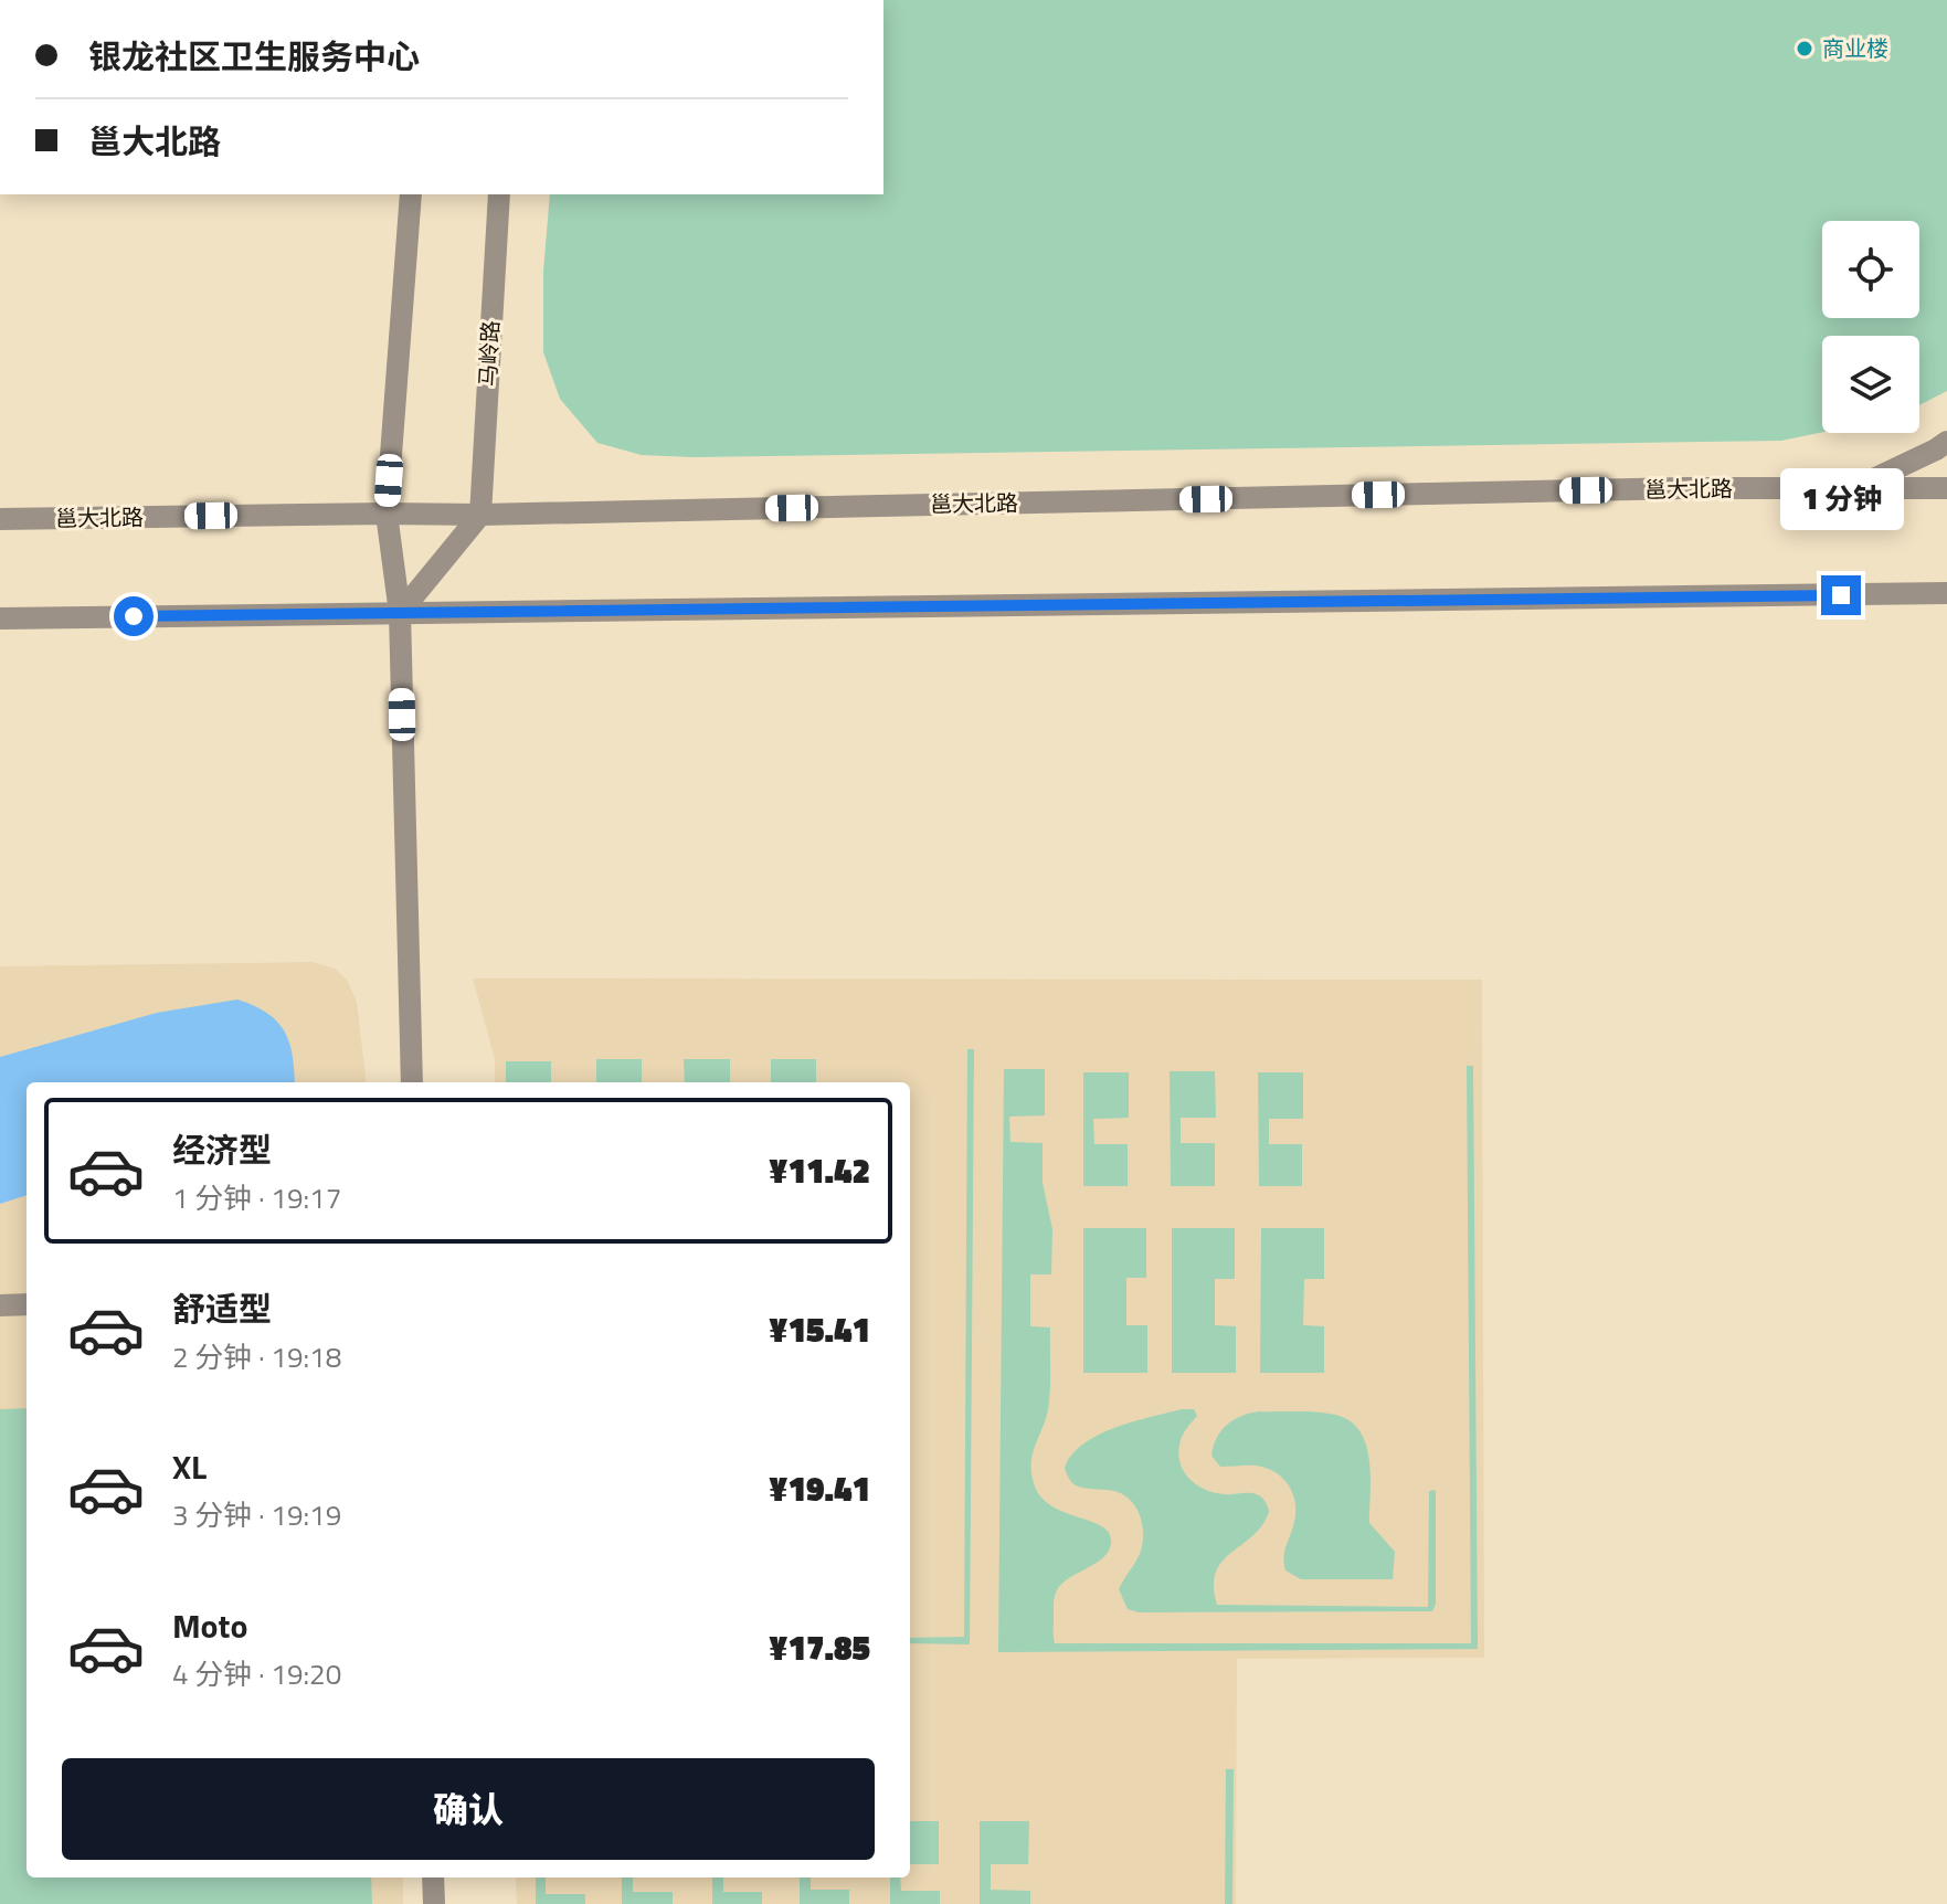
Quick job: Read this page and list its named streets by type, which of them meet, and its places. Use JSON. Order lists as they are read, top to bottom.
{
  "streets": {
    "street": ["马岭路", "邕大北路"]
  },
  "crossings": [
    ["马岭路", "邕大北路"]
  ],
  "places": ["商业楼"],
  "page": {
    "banner": ["银龙社区卫生服务中心", "邕大北路"],
    "bubble": "1 分钟",
    "list": [
      {
        "name": "经济型",
        "note": "1 分钟 · 19:17",
        "value": "¥11.42"
      },
      {
        "name": "舒适型",
        "note": "2 分钟 · 19:18",
        "value": "¥15.41"
      },
      {
        "name": "XL",
        "note": "3 分钟 · 19:19",
        "value": "¥19.41"
      },
      {
        "name": "Moto",
        "note": "4 分钟 · 19:20",
        "value": "¥17.85"
      }
    ],
    "buttons": "确认"
  }
}
